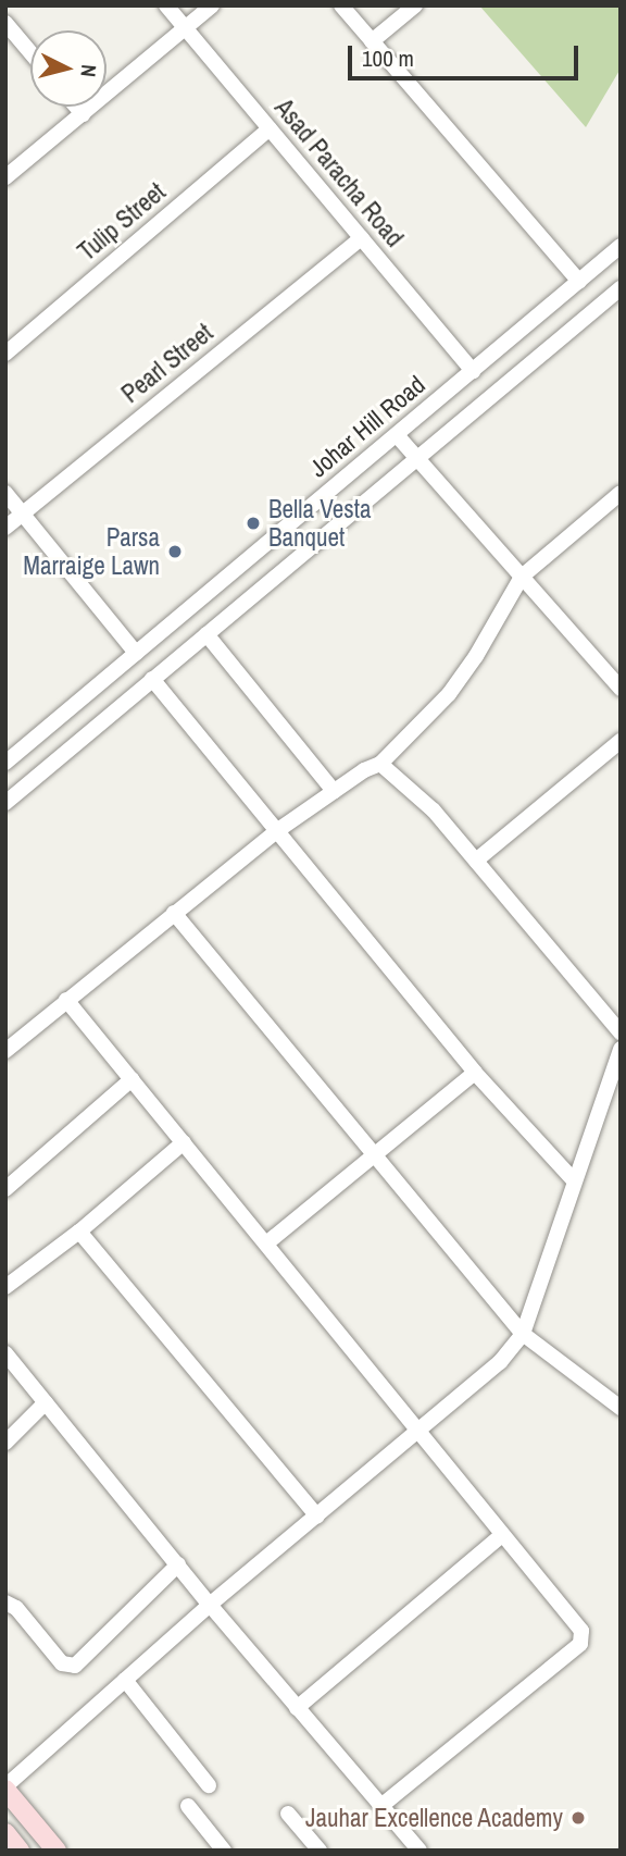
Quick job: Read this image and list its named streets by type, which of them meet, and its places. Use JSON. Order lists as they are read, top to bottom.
{
  "streets": {
    "street": [
      "Asad Paracha Road",
      "Tulip Street",
      "Pearl Street",
      "Johar Hill Road"
    ]
  },
  "crossings": [
    ["Asad Paracha Road", "Tulip Street"],
    ["Asad Paracha Road", "Pearl Street"],
    ["Asad Paracha Road", "Johar Hill Road"]
  ],
  "places": ["Bella Vesta Banquet", "Parsa Marraige Lawn", "Jauhar Excellence Academy"],
  "scale_bar": "100 m",
  "north": "right"
}
